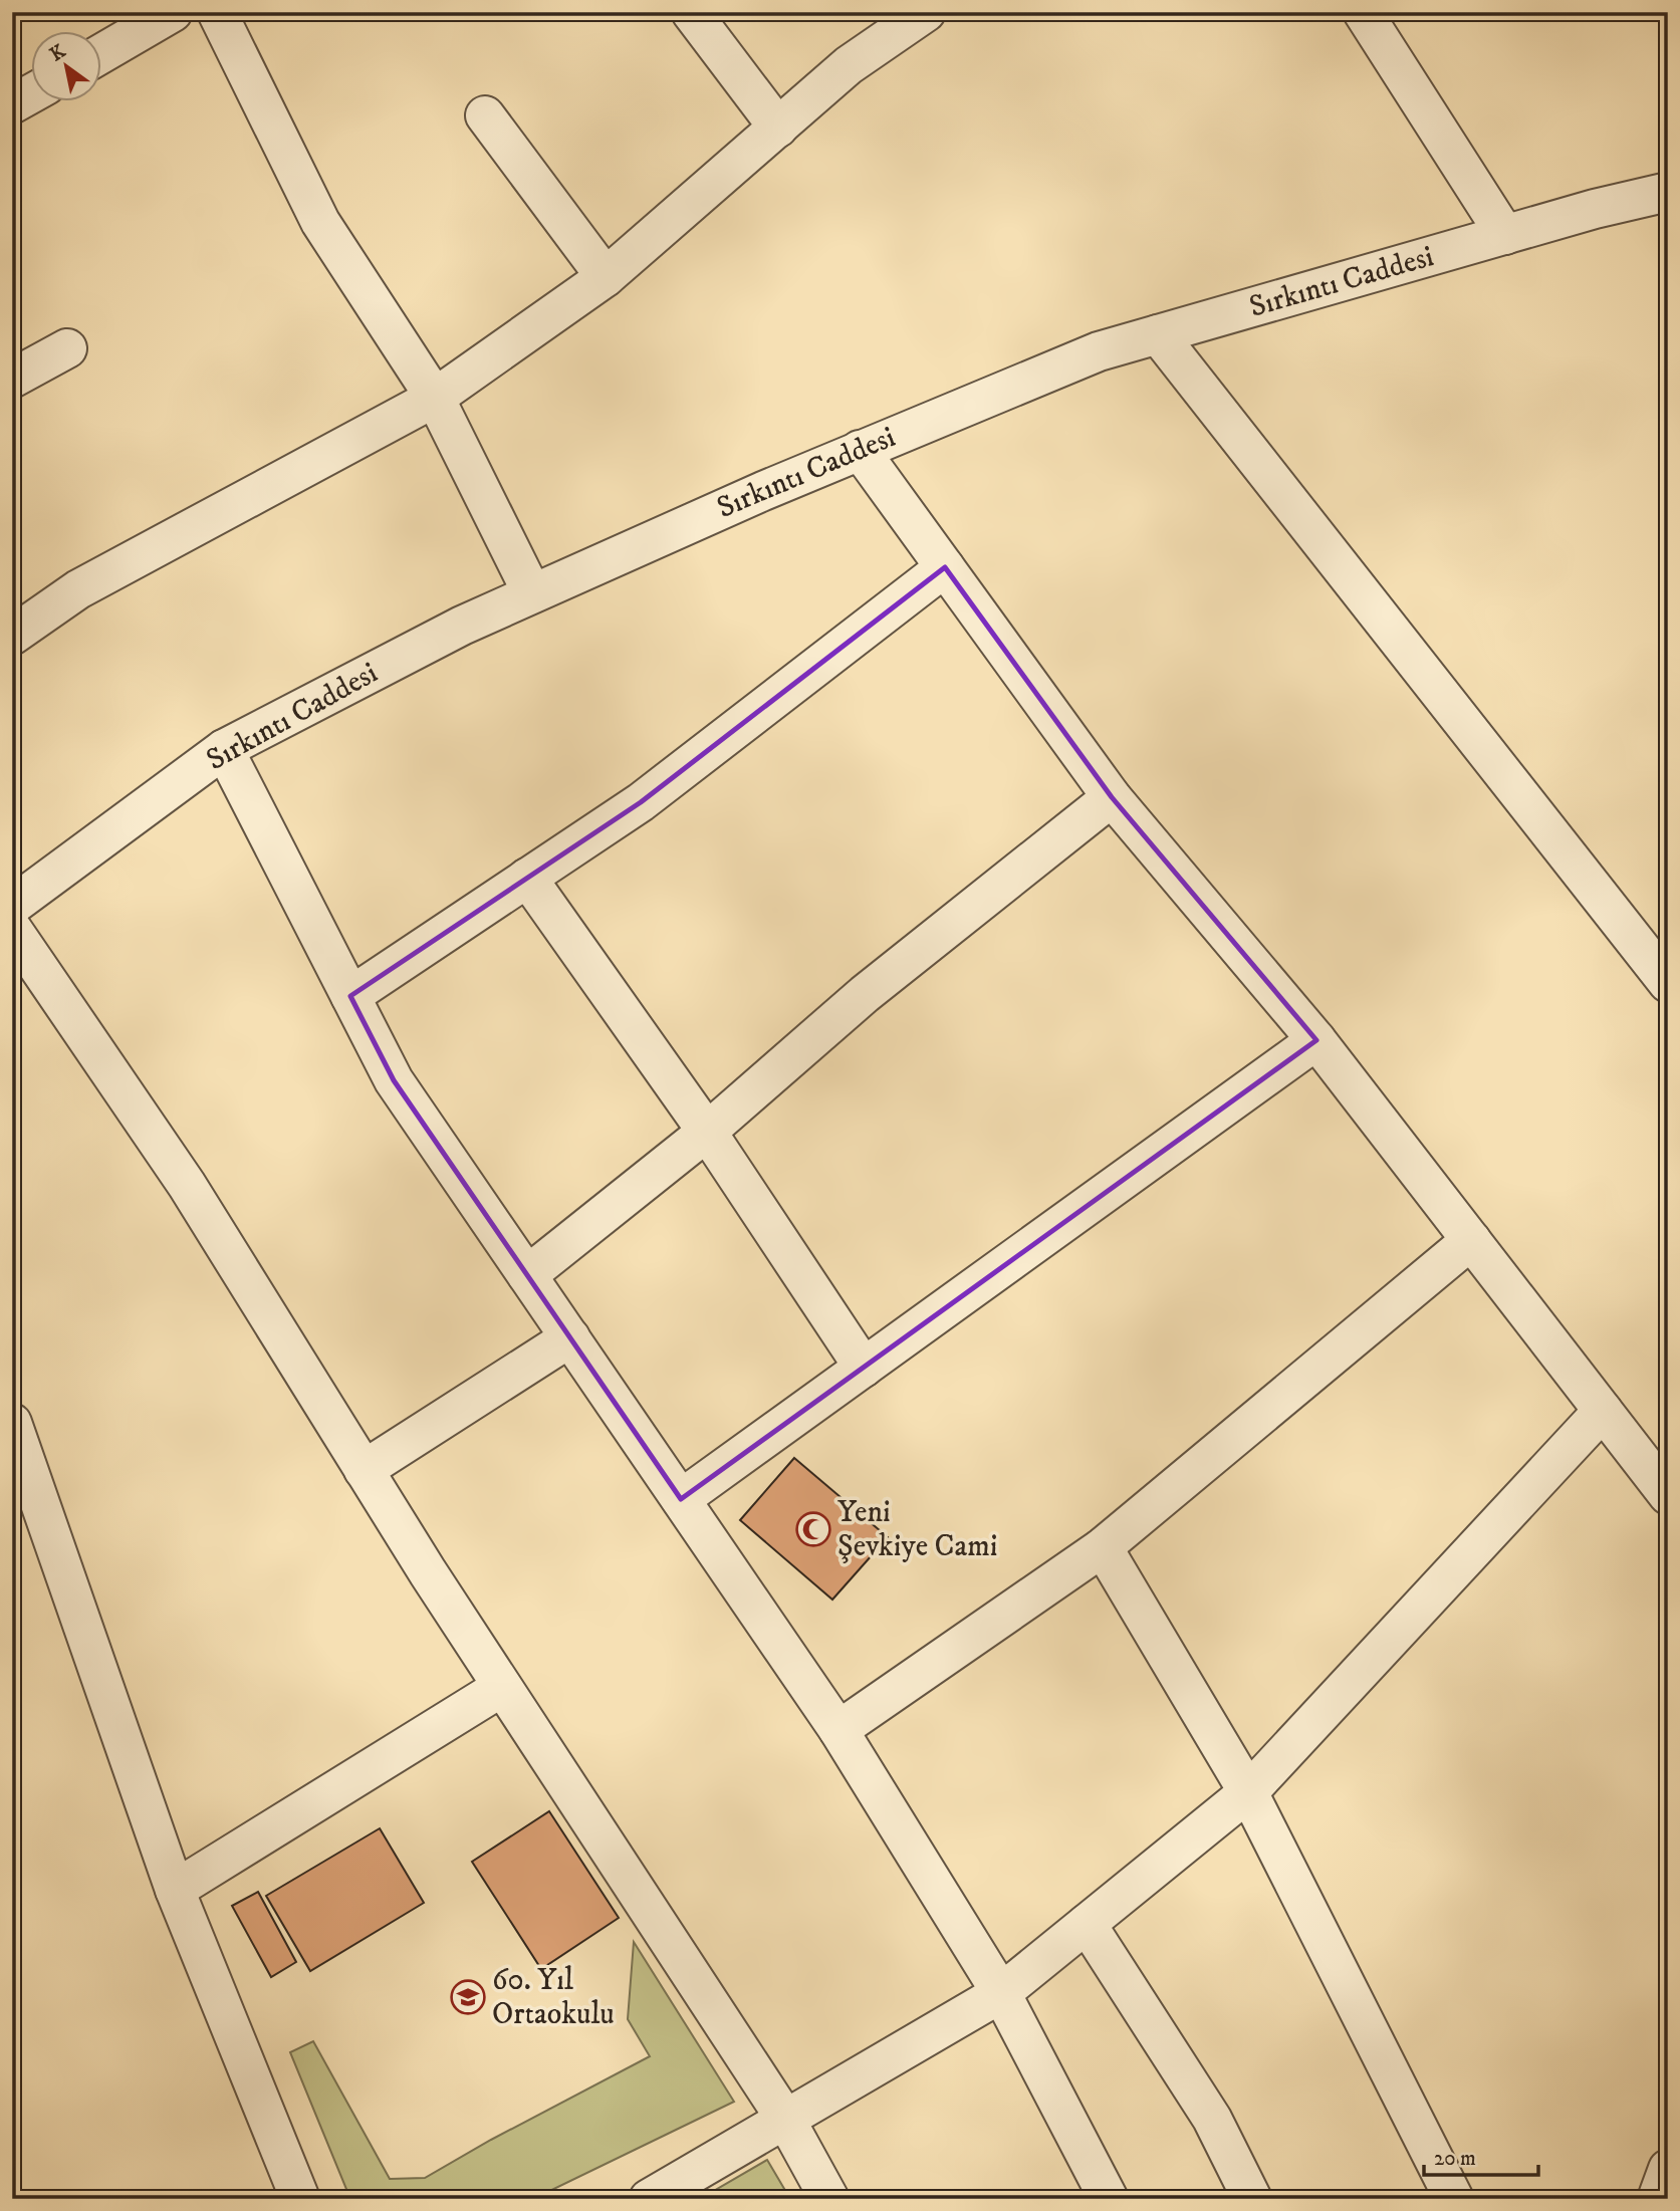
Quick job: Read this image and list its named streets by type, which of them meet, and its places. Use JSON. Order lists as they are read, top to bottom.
{
  "streets": {
    "street": ["Sırkıntı Caddesi"]
  },
  "places": {
    "mosque": ["Yeni Şevkiye Cami"],
    "school or university": ["60. Yıl Ortaokulu"]
  },
  "scale_bar": "20 m",
  "north": "top left"
}
